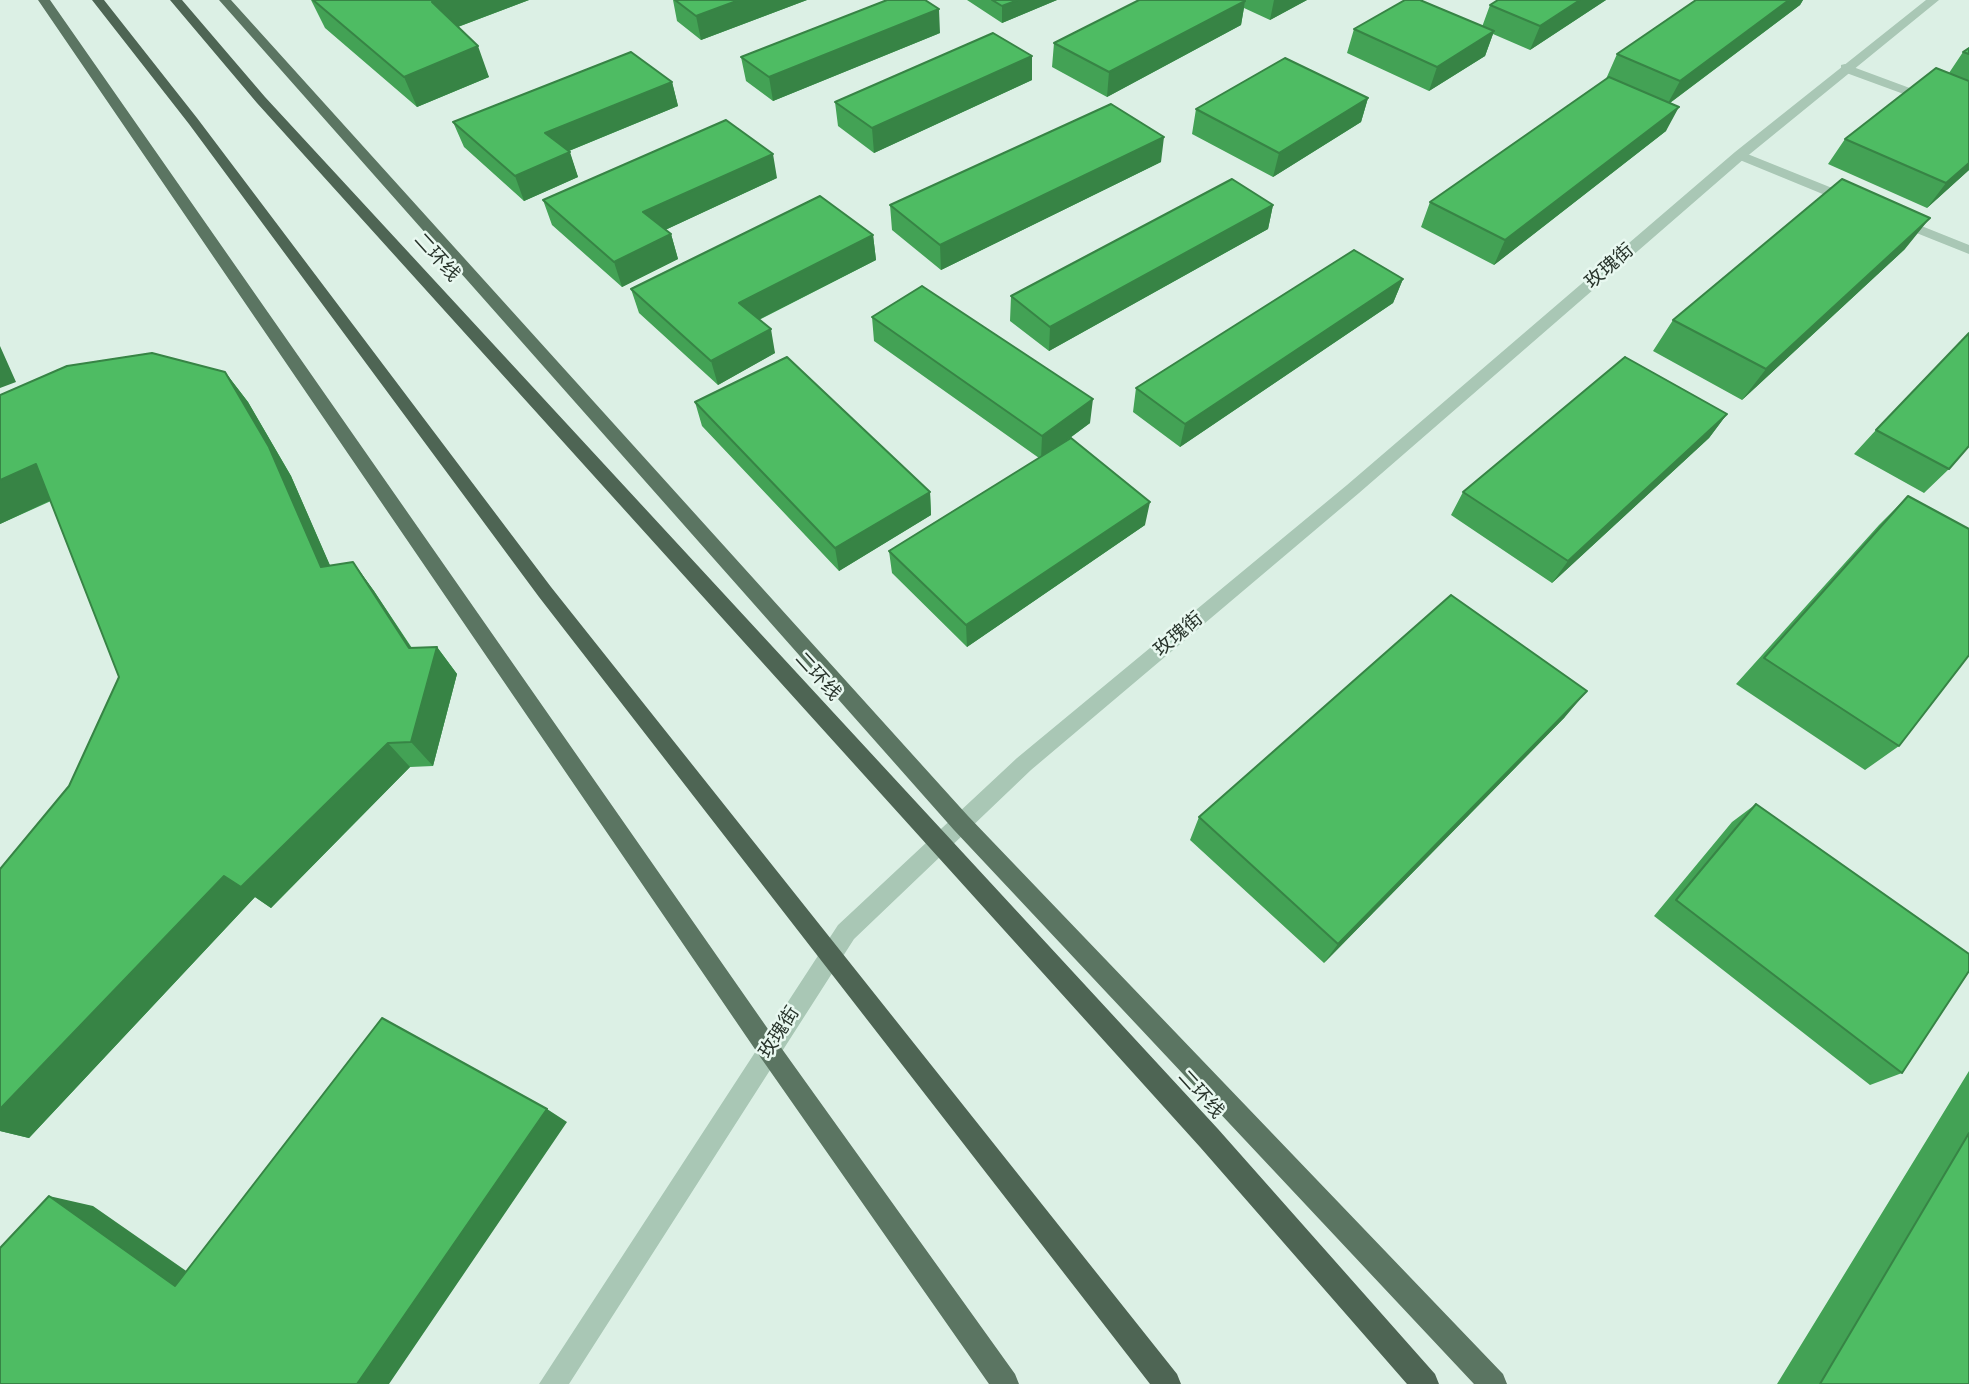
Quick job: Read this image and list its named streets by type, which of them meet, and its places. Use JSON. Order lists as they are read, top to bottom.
{
  "streets": {
    "highway": ["二环线"],
    "street": ["玫瑰街"]
  }
}
